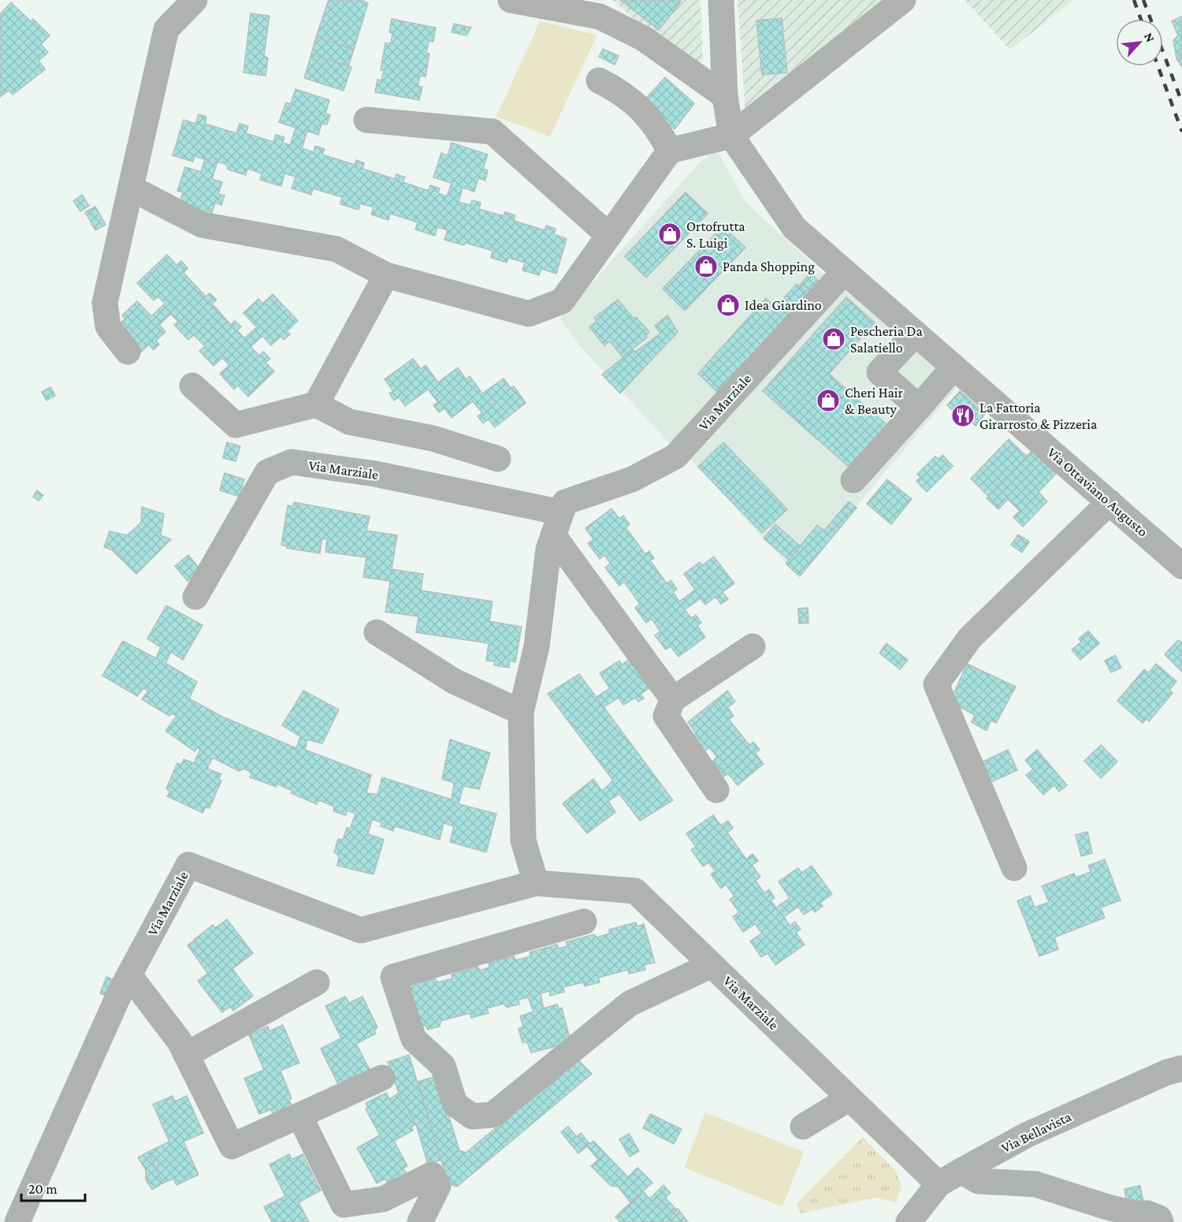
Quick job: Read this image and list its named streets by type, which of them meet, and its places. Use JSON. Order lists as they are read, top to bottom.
{
  "streets": {
    "street": ["Via Marziale", "Via Ottaviano Augusto", "Via Bellavista"]
  },
  "crossings": [
    ["Via Marziale", "Via Ottaviano Augusto"],
    ["Via Marziale", "Via Bellavista"]
  ],
  "places": {
    "shop": [
      "Ortofrutta S. Luigi",
      "Panda Shopping",
      "Idea Giardino",
      "Pescheria Da Salatiello",
      "Cheri Hair & Beauty"
    ],
    "restaurant": ["La Fattoria Girarrosto & Pizzeria"]
  },
  "scale_bar": "20 m",
  "north": "top right"
}
